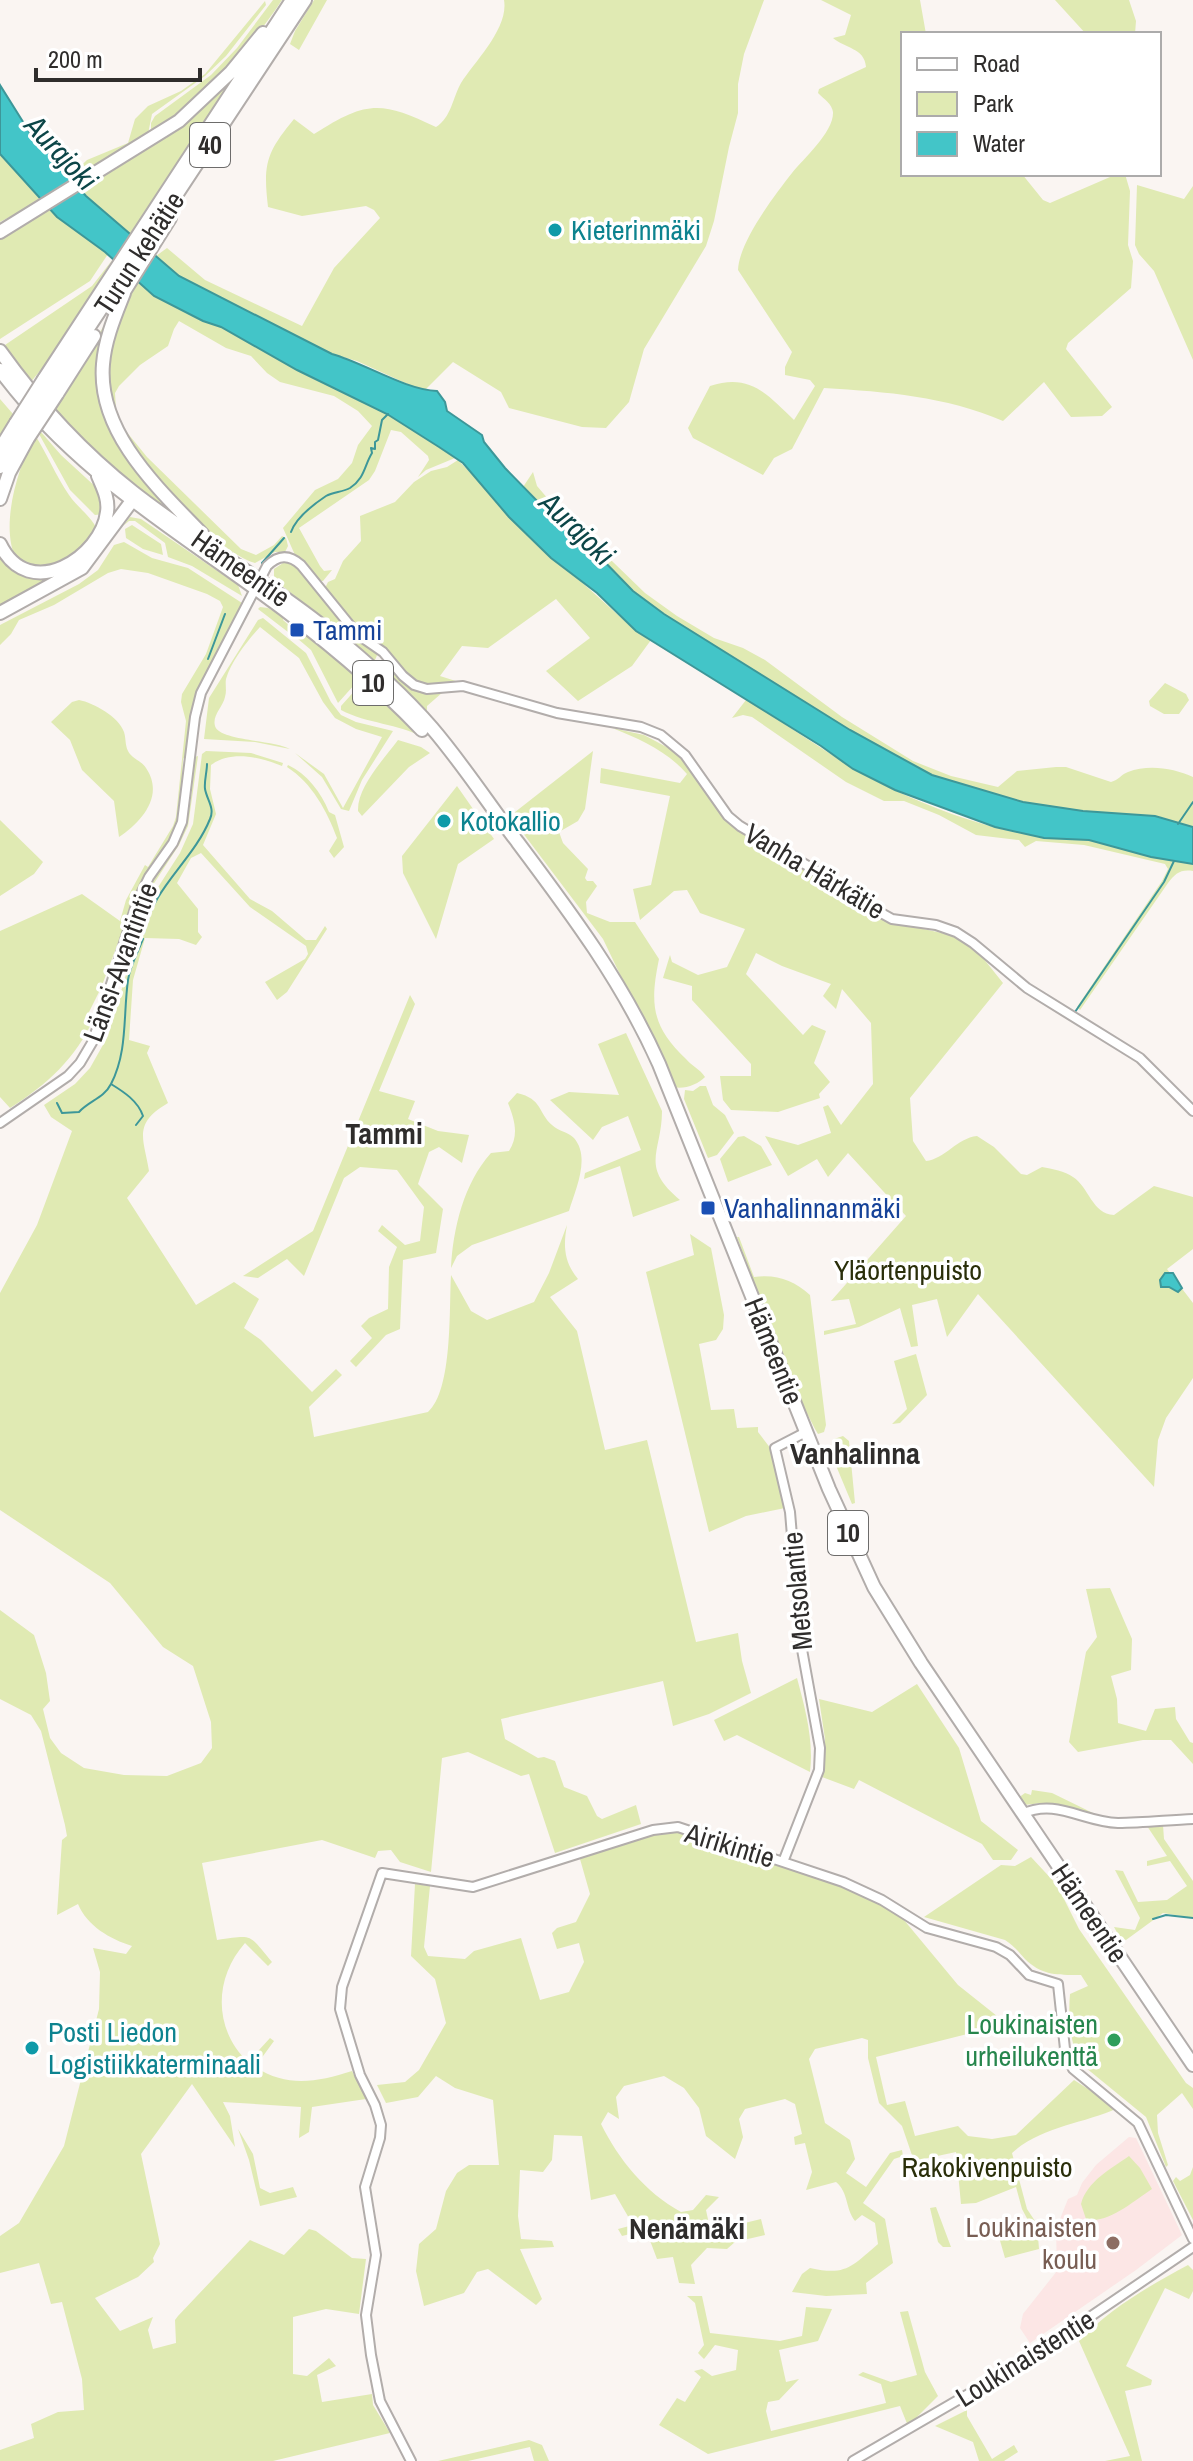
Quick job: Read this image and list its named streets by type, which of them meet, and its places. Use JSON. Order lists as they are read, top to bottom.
{
  "streets": {
    "highway": [
      "40",
      "Turun kehätie",
      "Hämeentie",
      "10"
    ],
    "street": [
      "Vanha Härkätie",
      "Länsi-Avantintie",
      "Metsolantie",
      "Airikintie",
      "Loukinaistentie"
    ]
  },
  "crossings": [
    ["Hämeentie", "Vanha Härkätie"],
    ["Hämeentie", "Länsi-Avantintie"],
    ["Hämeentie", "Metsolantie"],
    ["Vanha Härkätie", "Länsi-Avantintie"],
    ["Metsolantie", "Airikintie"]
  ],
  "districts": ["Tammi", "Vanhalinna", "Nenämäki"],
  "water": ["Aurajoki"],
  "parks": ["Yläortenpuisto", "Rakokivenpuisto"],
  "places": {
    "other": [
      "Kieterinmäki",
      "Kotokallio",
      "Loukinaisten urheilukenttä",
      "Posti Liedon Logistiikkaterminaali",
      "Loukinaisten koulu"
    ],
    "transit": ["Tammi", "Vanhalinnanmäki"]
  },
  "legend": ["Road", "Park", "Water"],
  "scale_bar": "200 m"
}
